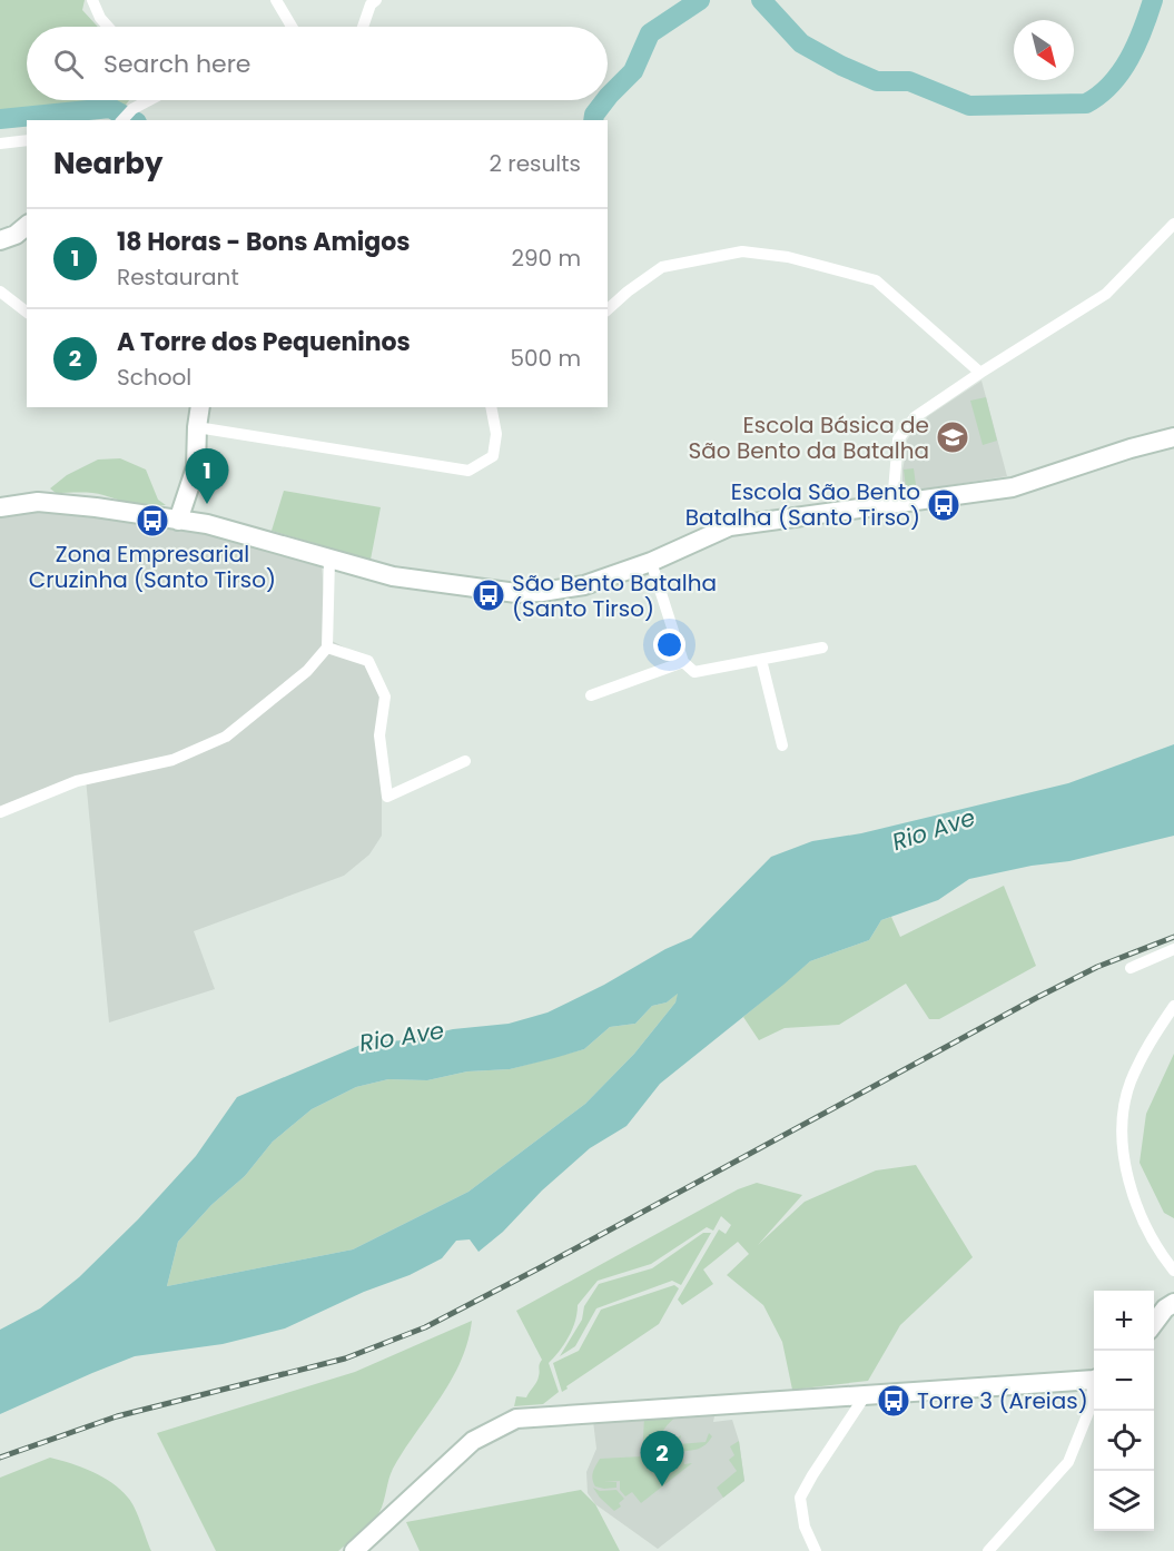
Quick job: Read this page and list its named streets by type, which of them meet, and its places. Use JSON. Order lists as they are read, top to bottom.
{
  "water": ["Rio Ave"],
  "places": {
    "school or university": ["Escola Básica de São Bento da Batalha"],
    "bus stop": [
      "Escola São Bento Batalha (Santo Tirso)",
      "Zona Empresarial Cruzinha (Santo Tirso)",
      "São Bento Batalha (Santo Tirso)",
      "Torre 3 (Areias)"
    ]
  },
  "north": "bottom right",
  "page": {
    "search": "Search here",
    "heading": ["Nearby", "2 results"],
    "list": [
      {
        "mark": "1",
        "name": "18 Horas - Bons Amigos",
        "note": "Restaurant",
        "value": "290 m"
      },
      {
        "mark": "2",
        "name": "A Torre dos Pequeninos",
        "note": "School",
        "value": "500 m"
      }
    ],
    "pins": ["1", "2"],
    "map_buttons": ["+", "−"]
  }
}
